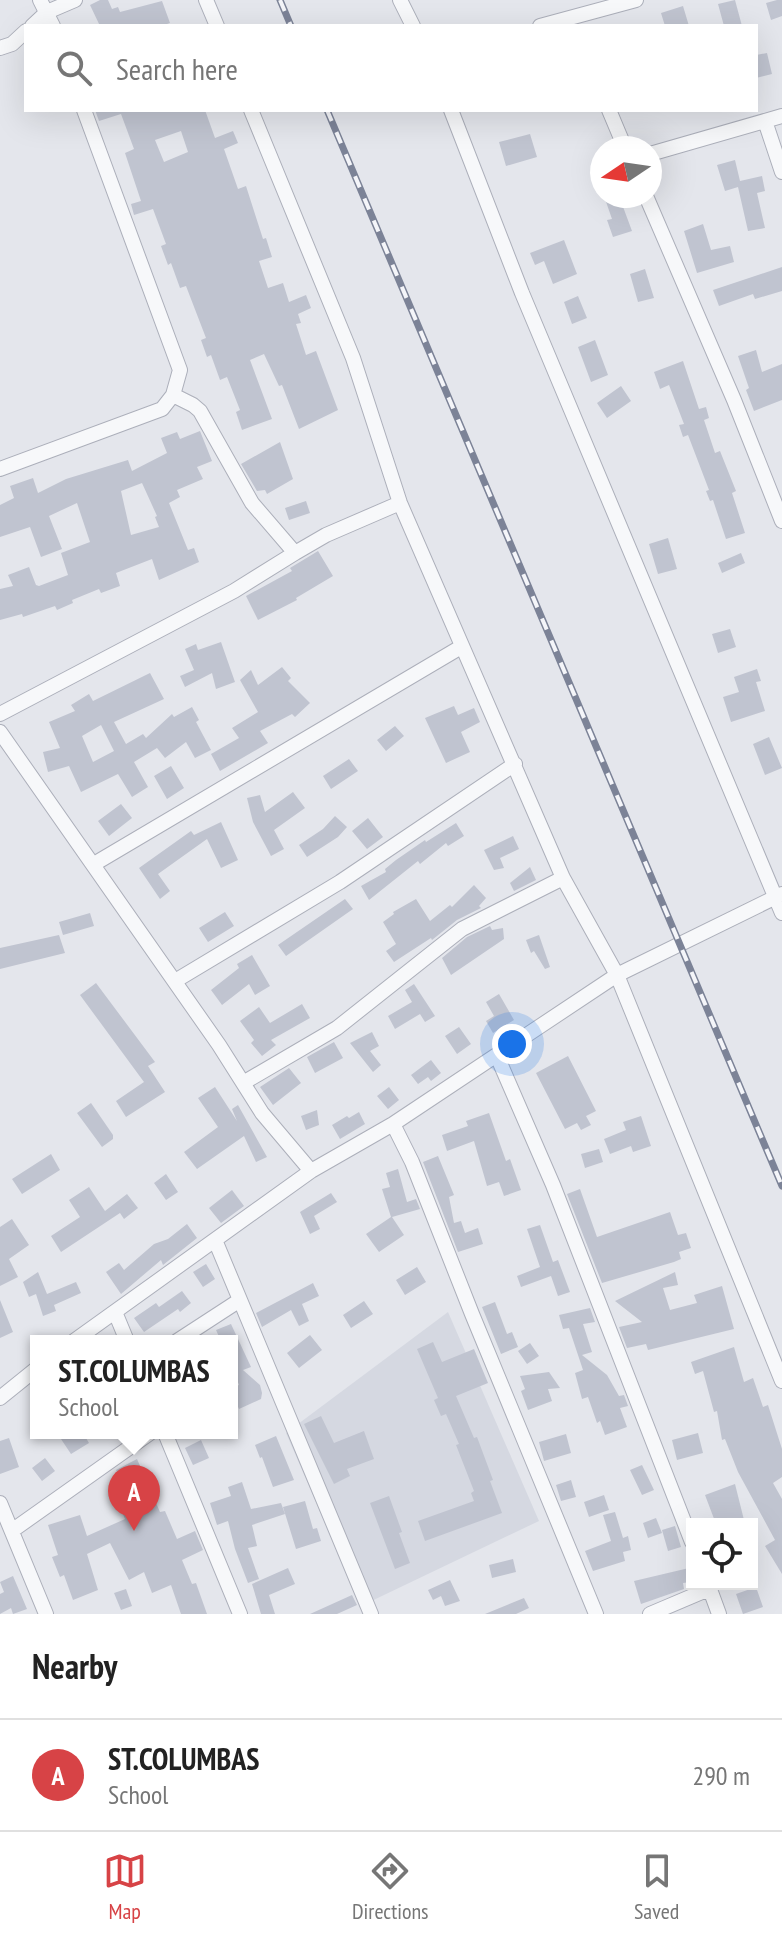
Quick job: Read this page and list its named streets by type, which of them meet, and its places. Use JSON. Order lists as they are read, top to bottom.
{
  "north": "left",
  "page": {
    "search": "Search here",
    "popup": ["ST.COLUMBAS", "School"],
    "pins": "A",
    "heading": "Nearby",
    "list": [
      {
        "mark": "A",
        "name": "ST.COLUMBAS",
        "note": "School",
        "value": "290 m"
      }
    ],
    "nav": ["Map", "Directions", "Saved"]
  }
}
